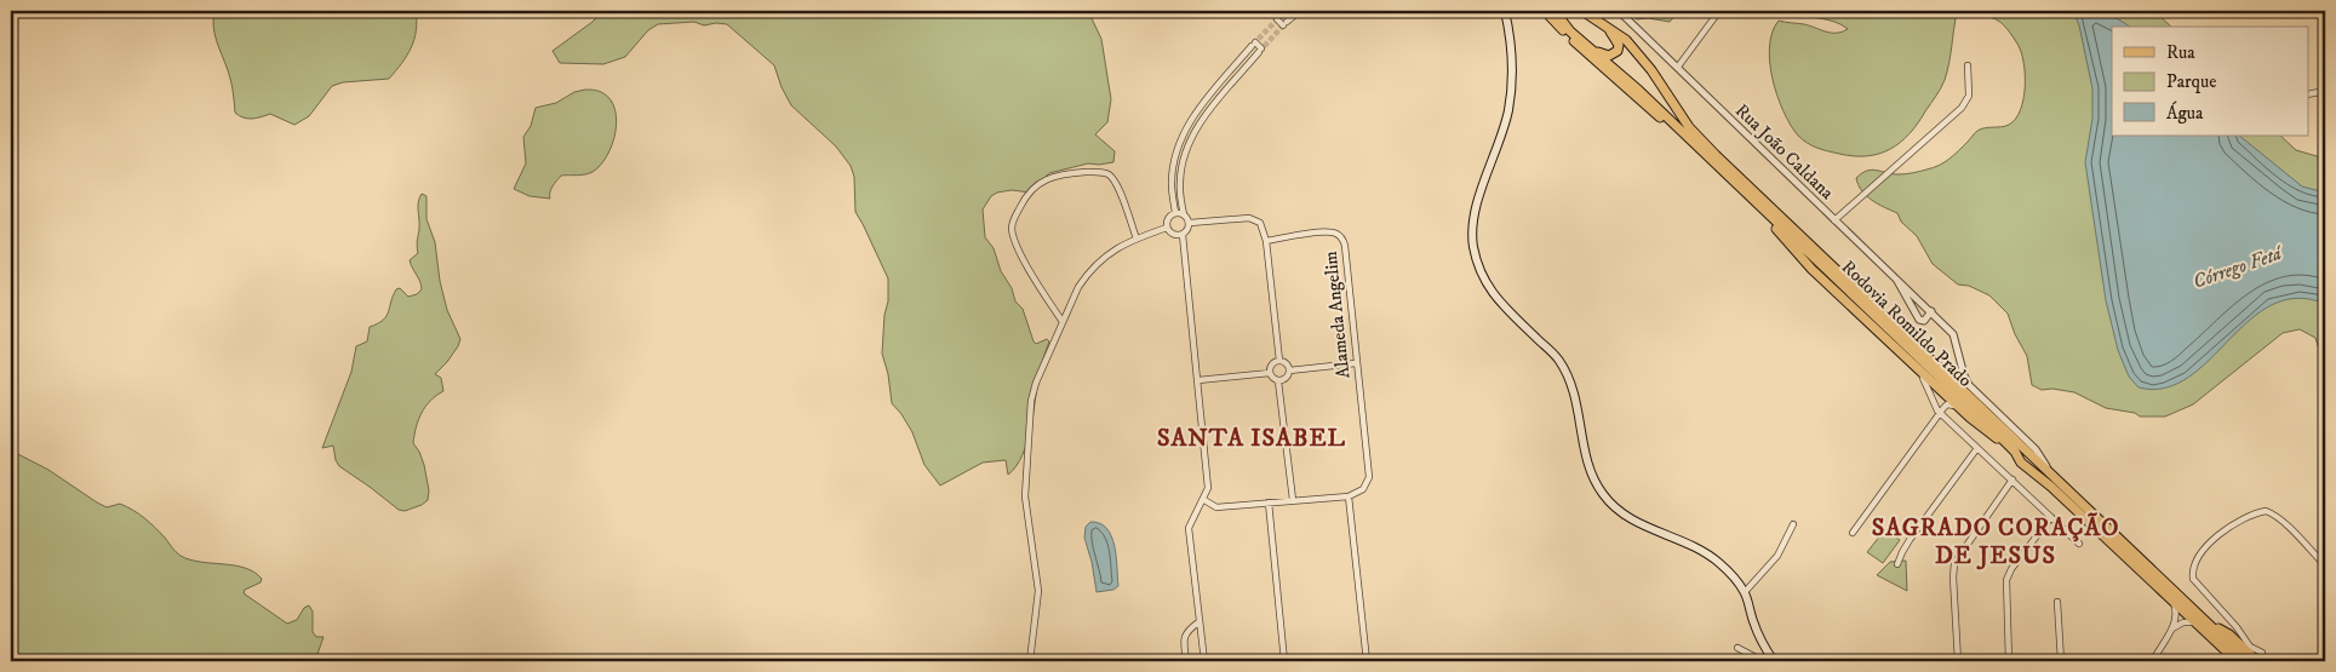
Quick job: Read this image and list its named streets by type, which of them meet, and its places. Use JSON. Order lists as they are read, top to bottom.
{
  "streets": {
    "main road": ["Rodovia Romildo Prado"],
    "street": ["Rua João Caldana", "Alameda Angelim"]
  },
  "crossings": [
    ["Rua João Caldana", "Rodovia Romildo Prado"]
  ],
  "districts": ["SANTA ISABEL", "SAGRADO CORAÇÃO DE JESUS"],
  "water": ["Córrego Fetá"],
  "legend": ["Rua", "Parque", "Água"]
}
